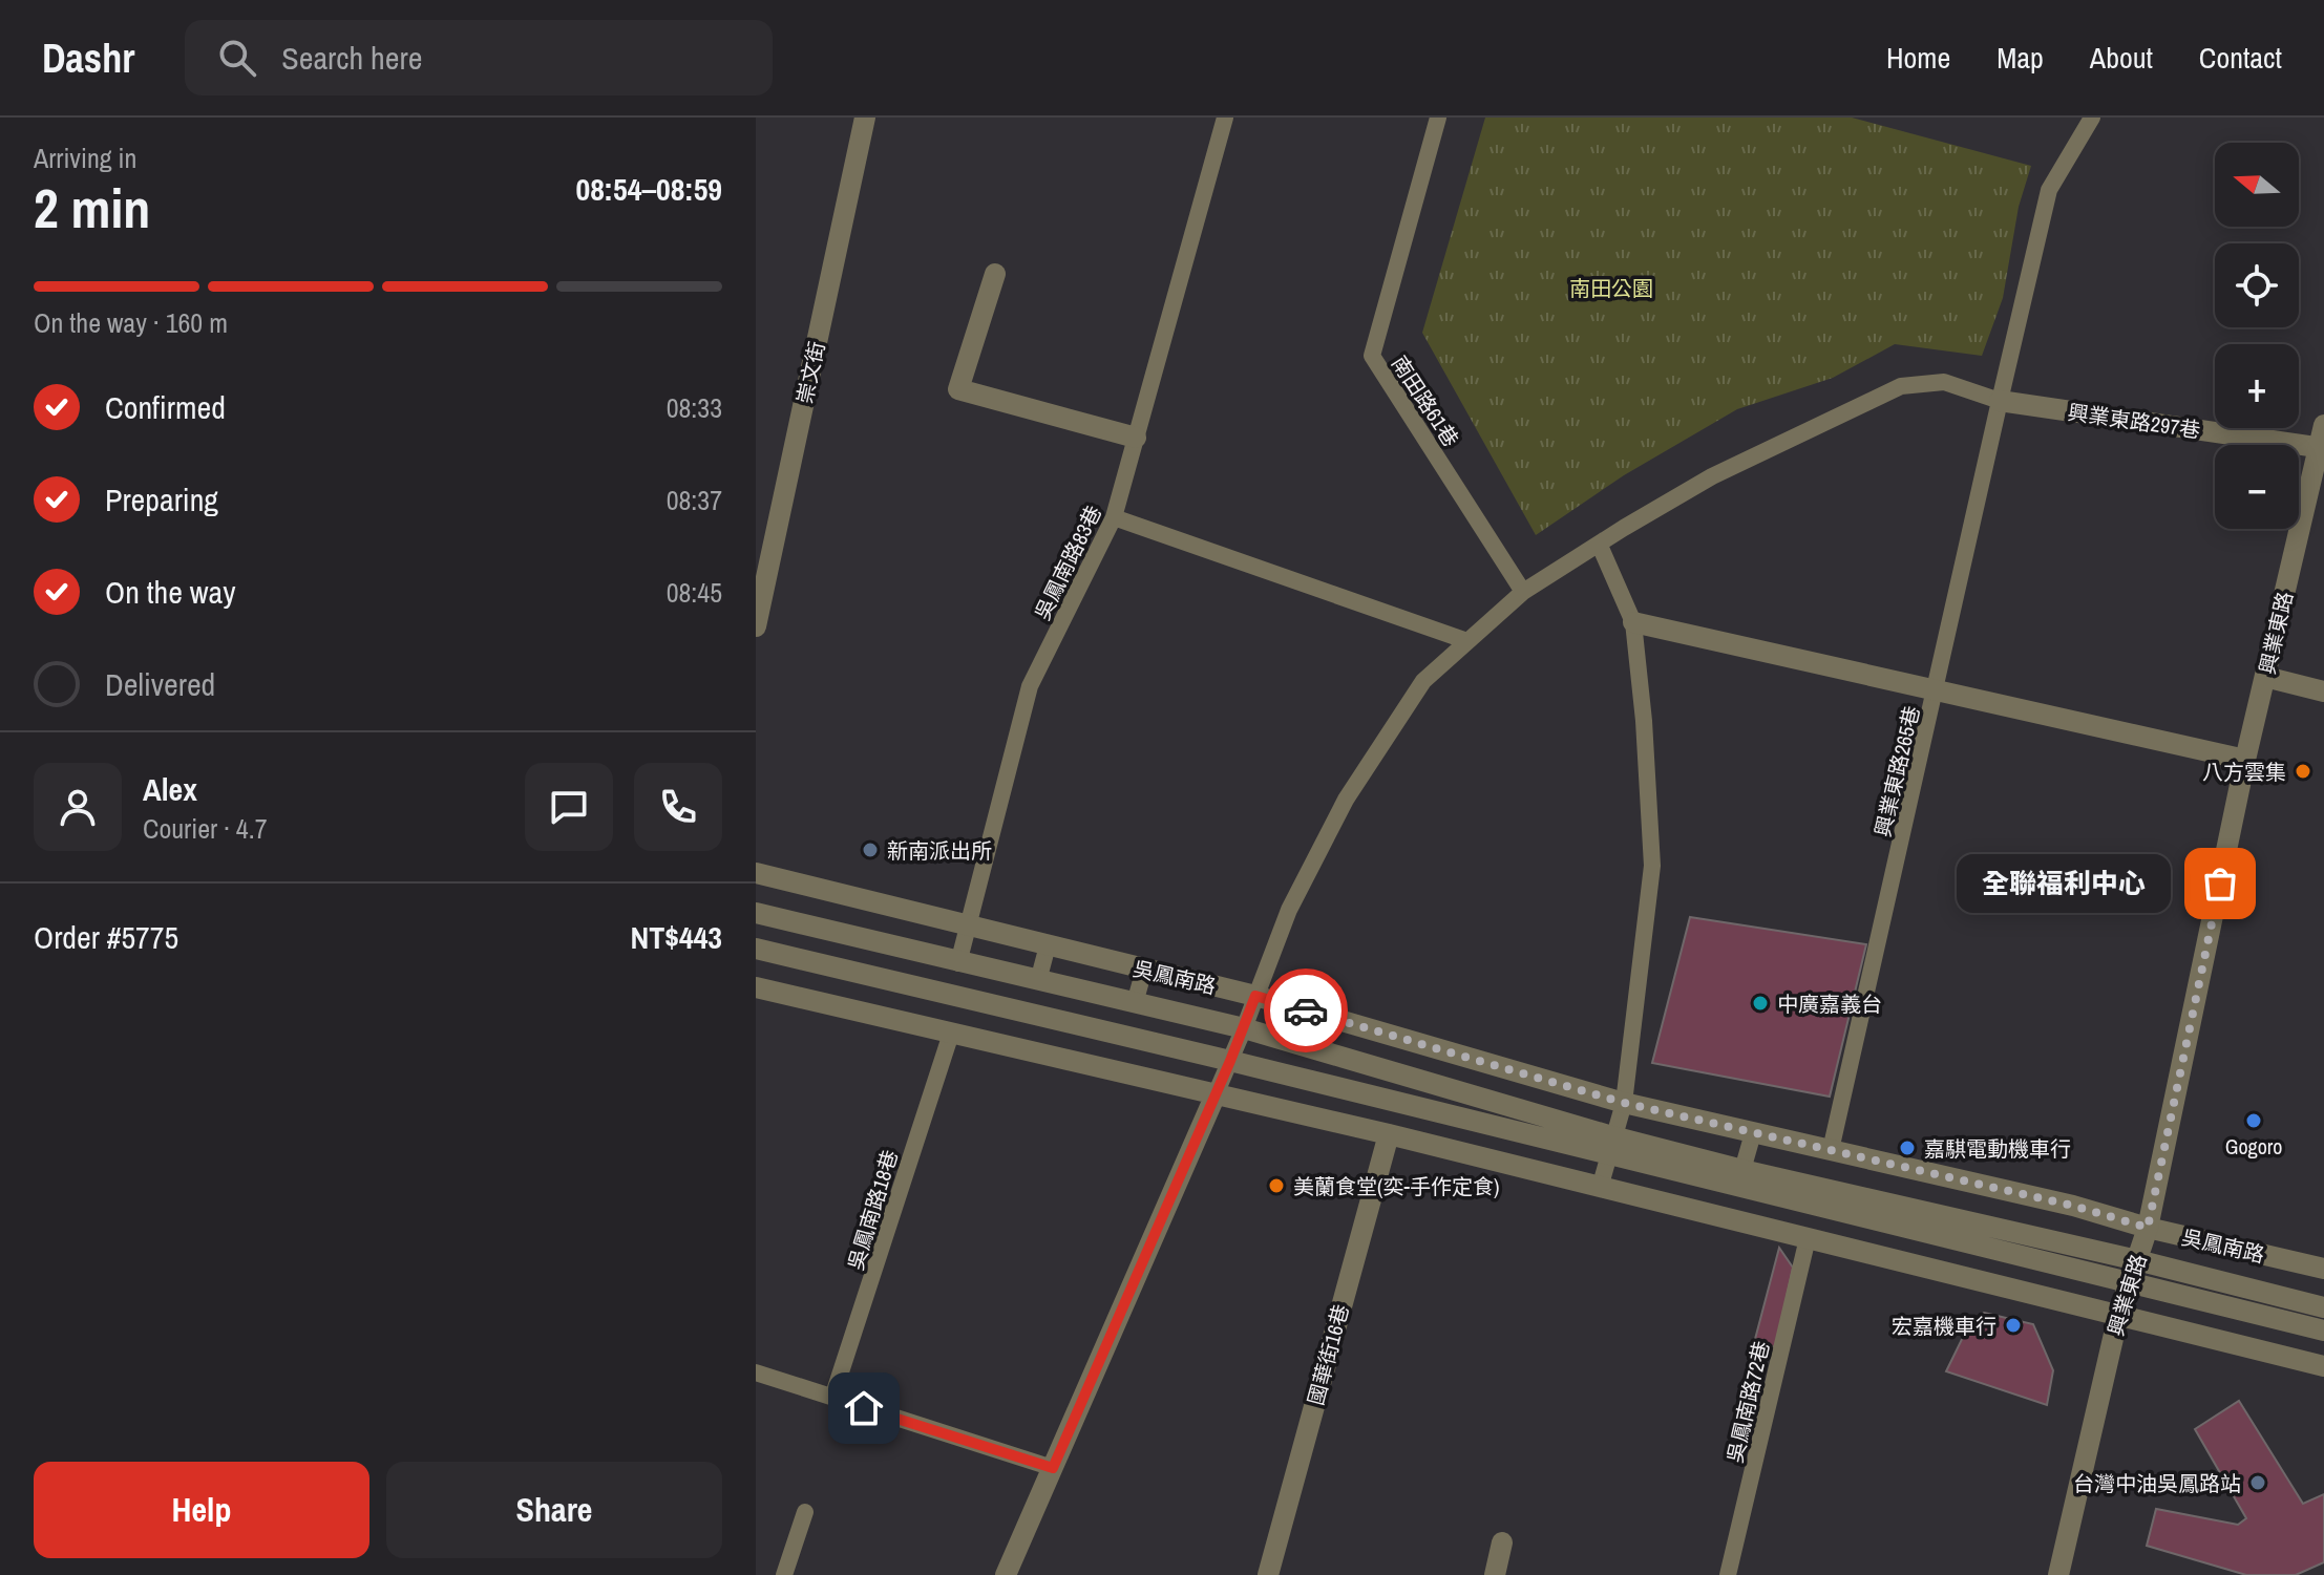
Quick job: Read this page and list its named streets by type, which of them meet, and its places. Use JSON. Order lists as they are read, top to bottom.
{
  "streets": {
    "street": [
      "崇文街",
      "興業東路297巷",
      "興業東路",
      "吳鳳南路",
      "國華街16巷"
    ],
    "lane": [
      "南田路61巷",
      "吳鳳南路83巷",
      "興業東路265巷",
      "吳鳳南路18巷",
      "吳鳳南路72巷"
    ]
  },
  "crossings": [
    ["興業東路297巷", "興業東路"],
    ["興業東路297巷", "興業東路265巷"],
    ["吳鳳南路83巷", "吳鳳南路"],
    ["興業東路", "吳鳳南路"],
    ["興業東路265巷", "吳鳳南路"]
  ],
  "parks": ["南田公園"],
  "places": [
    "八方雲集",
    "新南派出所",
    "全聯福利中心",
    "中廣嘉義台",
    "Gogoro",
    "嘉騏電動機車行",
    "美蘭食堂(奕-手作定食)",
    "宏嘉機車行",
    "台灣中油吳鳳路站"
  ],
  "north": "left",
  "page": {
    "header": "Dashr",
    "search": "Search here",
    "nav": [
      "Home",
      "Map",
      "About",
      "Contact"
    ],
    "heading": ["2 min", "Arriving in", "08:54–08:59"],
    "panel": [
      "Alex",
      "Courier · 4.7",
      "Order #5775",
      "NT$443"
    ],
    "map_buttons": ["+", "−"],
    "bar": "On the way · 160 m",
    "list": [
      ["Confirmed", "08:33"],
      ["Preparing", "08:37"],
      ["On the way", "08:45"],
      "Delivered"
    ],
    "bubble": "全聯福利中心",
    "buttons": ["Help", "Share"]
  }
}
